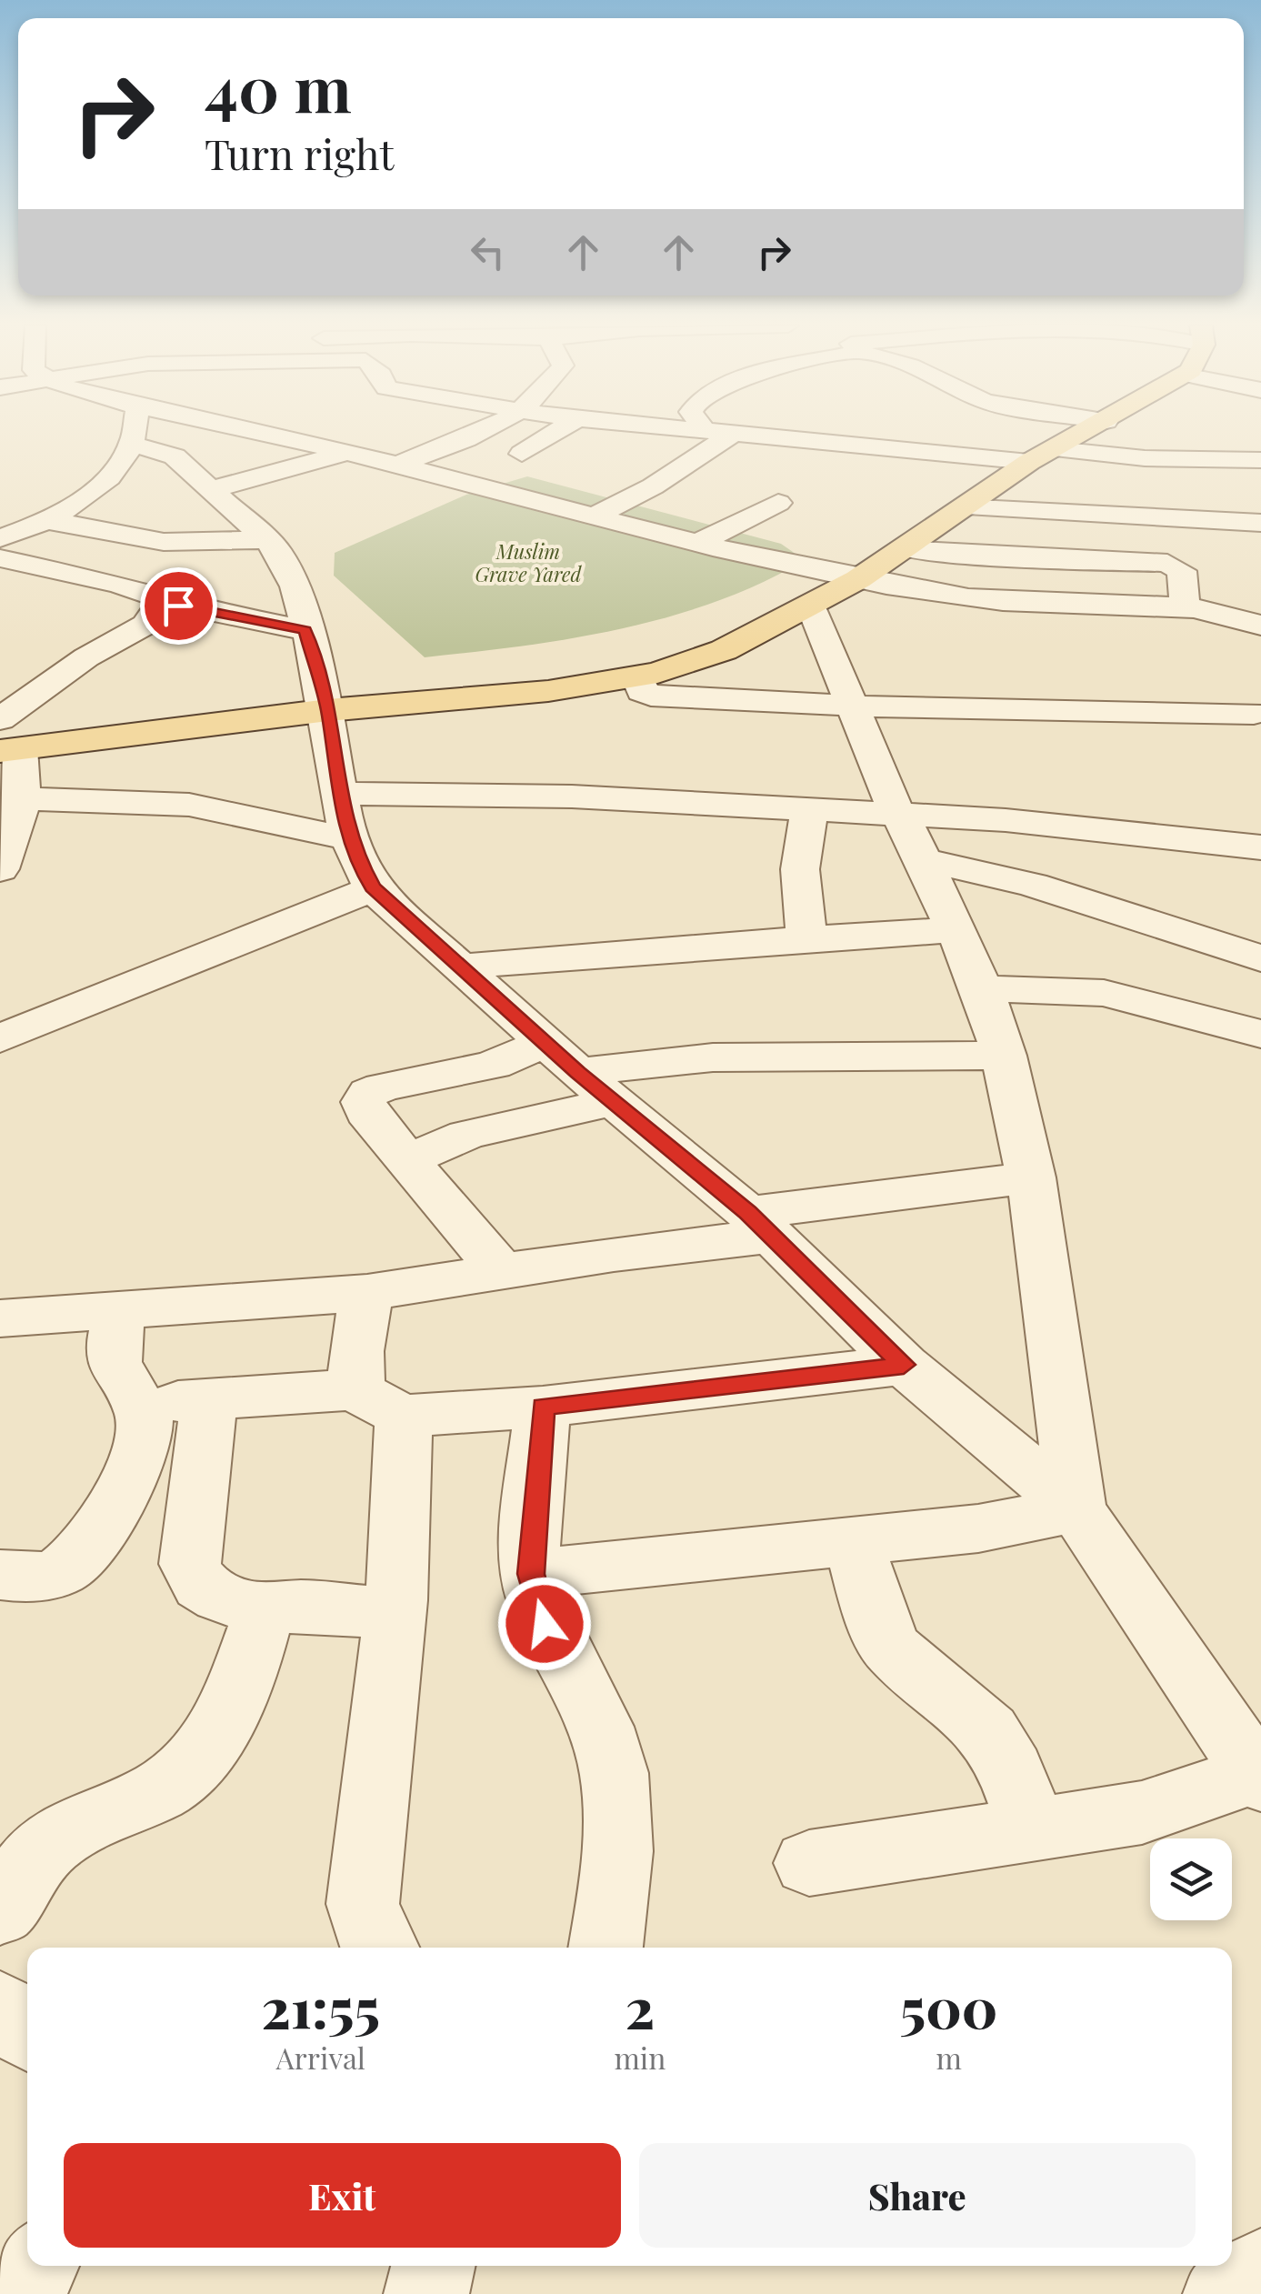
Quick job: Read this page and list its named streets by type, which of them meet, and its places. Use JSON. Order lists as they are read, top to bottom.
{
  "parks": ["Muslim Grave Yared"],
  "page": {
    "turn": ["40 m", "Turn right"],
    "eta": [
      "21:55",
      "Arrival",
      "2",
      "min",
      "500",
      "m"
    ],
    "buttons": ["Exit", "Share"]
  }
}
